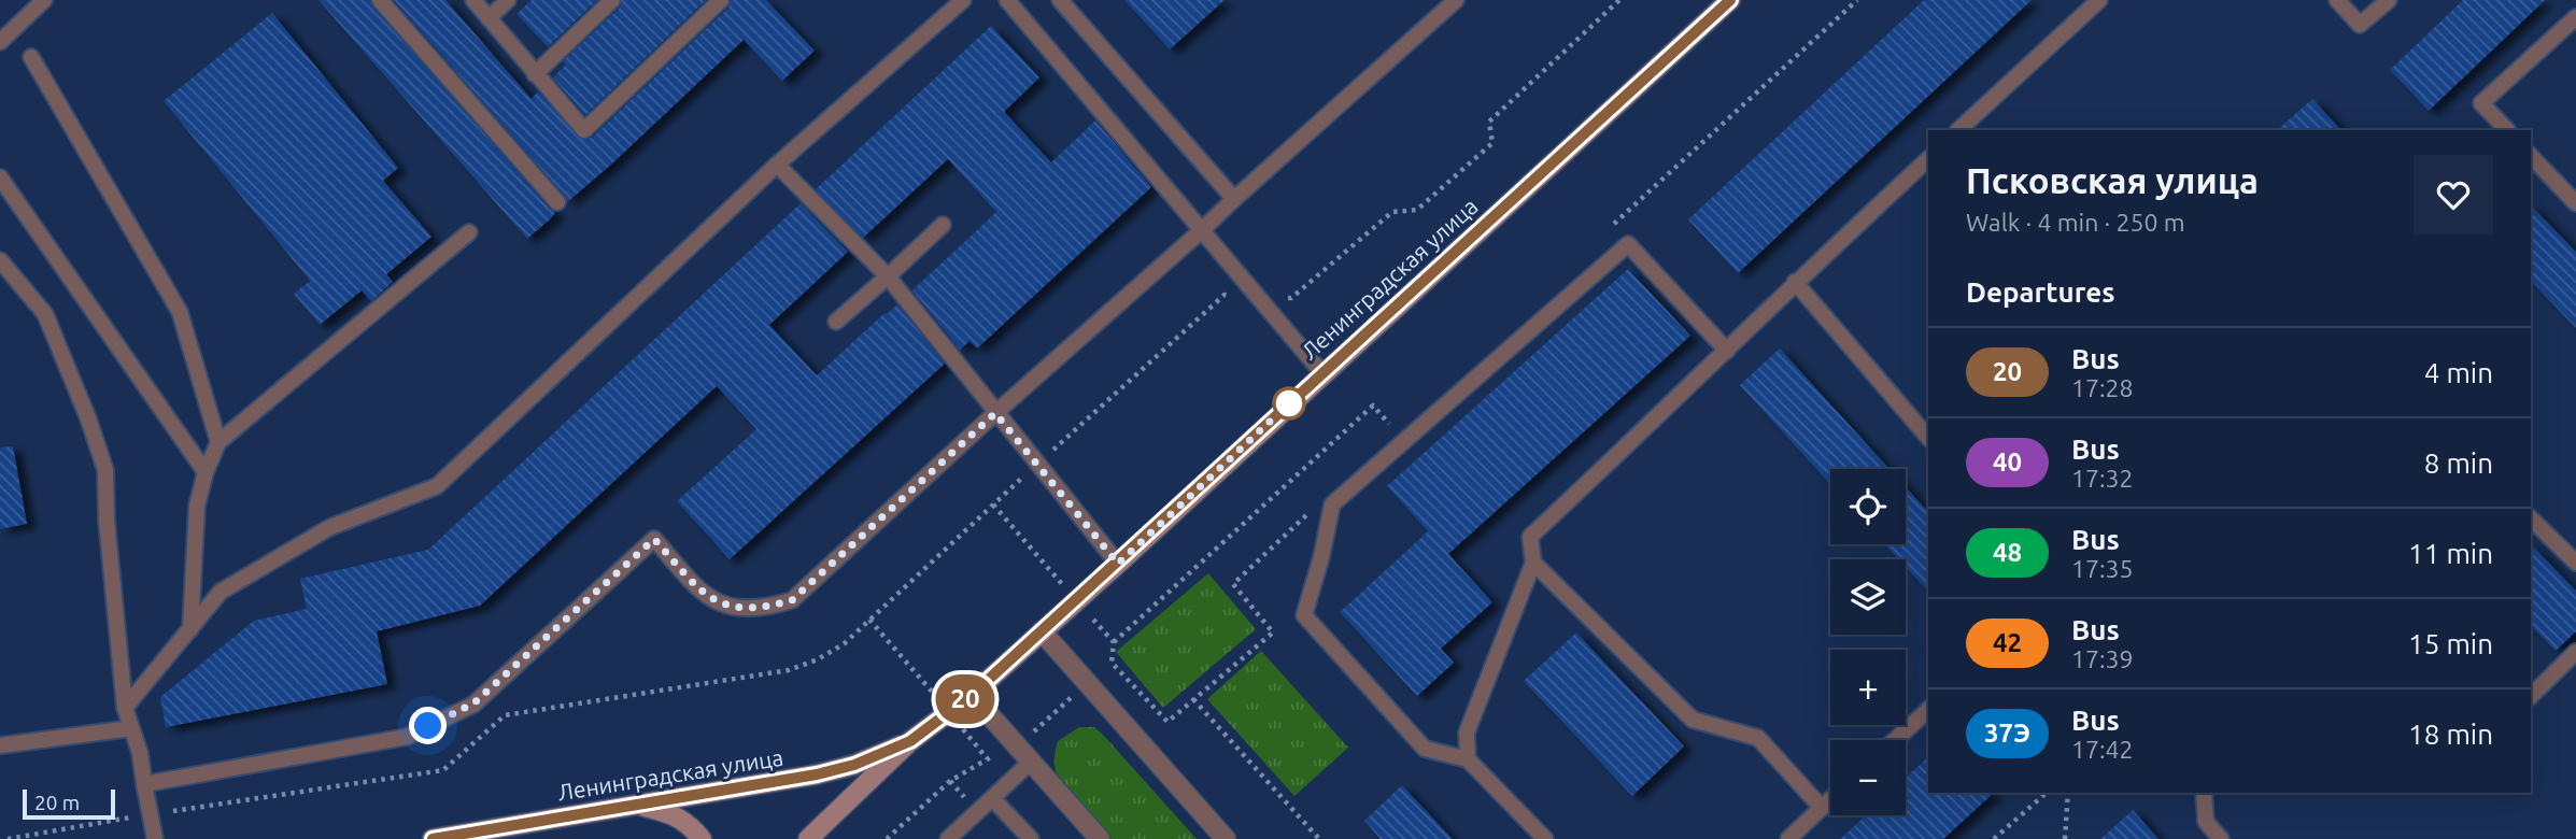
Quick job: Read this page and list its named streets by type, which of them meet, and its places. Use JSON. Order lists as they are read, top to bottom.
{
  "streets": {
    "main road": ["Ленинградская улица"]
  },
  "lines": ["bus line 20"],
  "scale_bar": "20 m",
  "page": {
    "on_map": "20",
    "heading": [
      ["Псковская улица", "Walk · 4 min · 250 m"],
      "Departures"
    ],
    "list": [
      {
        "mark": "20",
        "name": "Bus",
        "note": "17:28",
        "value": "4 min"
      },
      {
        "mark": "40",
        "name": "Bus",
        "note": "17:32",
        "value": "8 min"
      },
      {
        "mark": "48",
        "name": "Bus",
        "note": "17:35",
        "value": "11 min"
      },
      {
        "mark": "42",
        "name": "Bus",
        "note": "17:39",
        "value": "15 min"
      },
      {
        "mark": "37Э",
        "name": "Bus",
        "note": "17:42",
        "value": "18 min"
      }
    ],
    "map_buttons": ["+", "−"],
    "scale": "20 m"
  }
}
